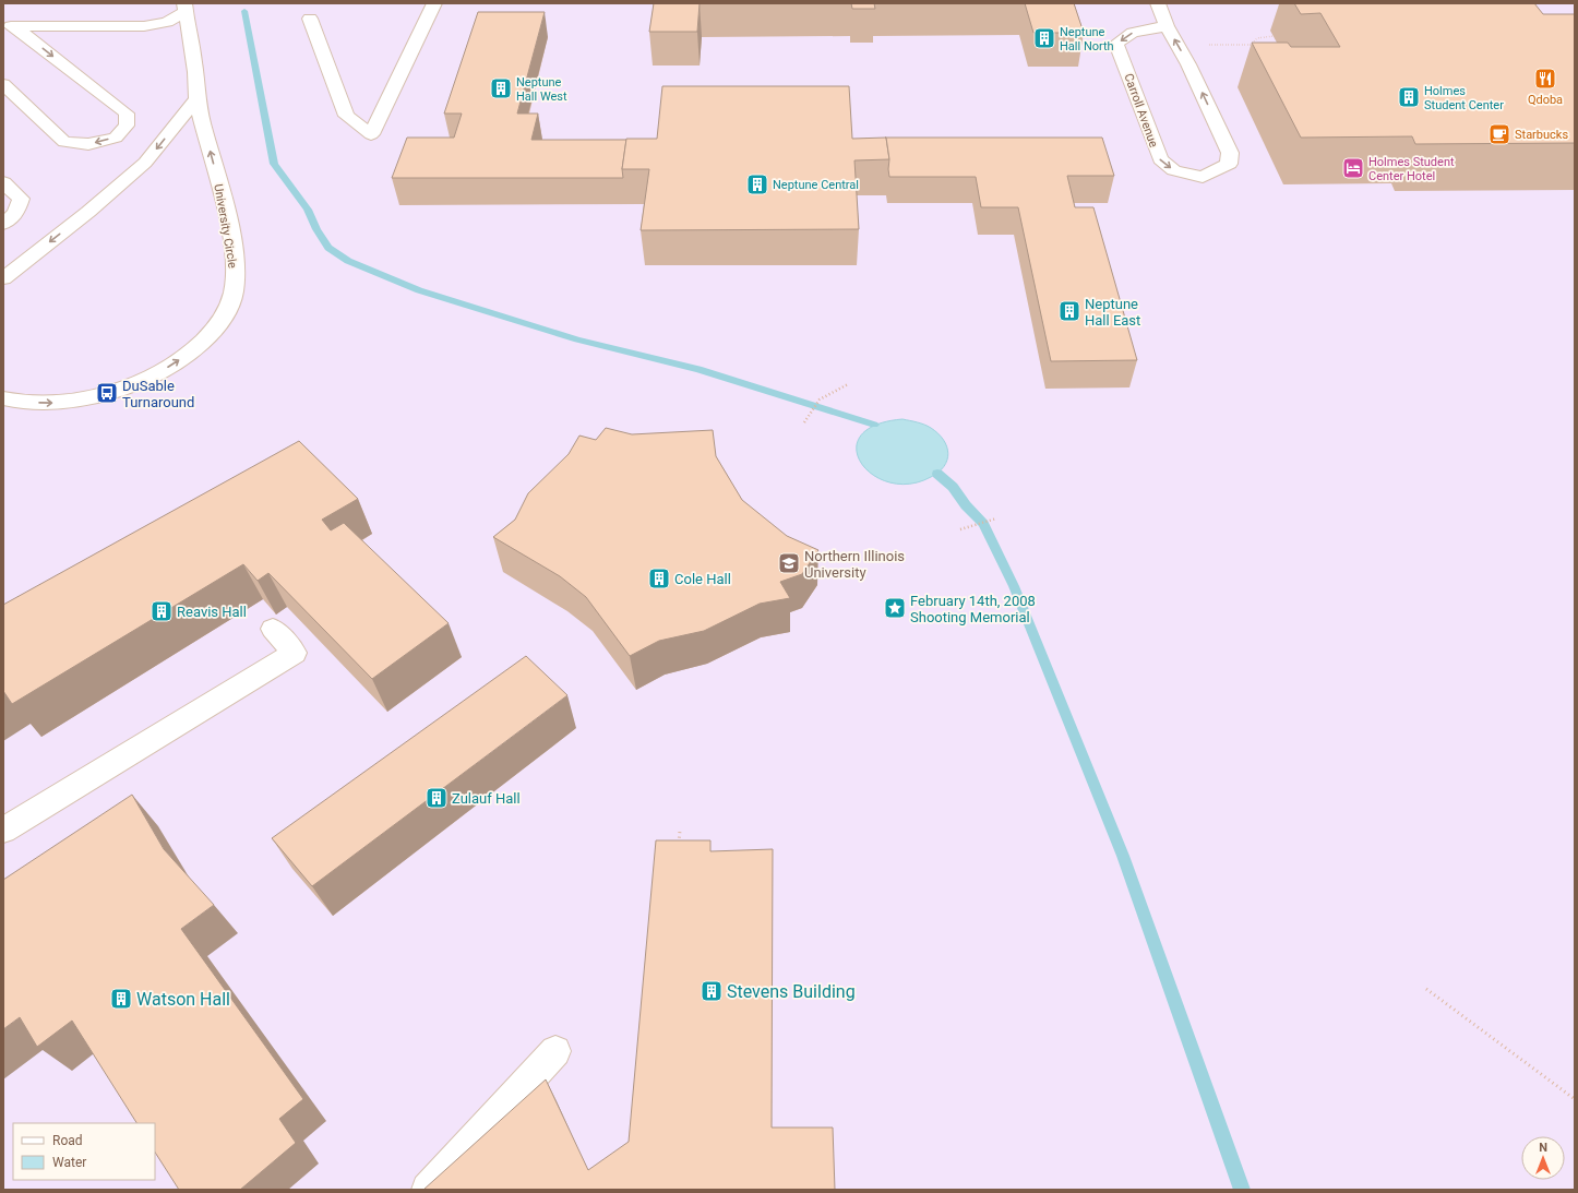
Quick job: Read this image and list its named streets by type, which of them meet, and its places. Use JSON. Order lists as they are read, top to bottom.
{
  "streets": {
    "street": ["Carroll Avenue", "University Circle"]
  },
  "places": {
    "building": [
      "Neptune Hall North",
      "Neptune Hall West",
      "Holmes Student Center",
      "Neptune Central",
      "Neptune Hall East",
      "Cole Hall",
      "Reavis Hall",
      "Zulauf Hall",
      "Stevens Building",
      "Watson Hall"
    ],
    "restaurant": ["Qdoba"],
    "cafe": ["Starbucks"],
    "hotel": ["Holmes Student Center Hotel"],
    "bus stop": ["DuSable Turnaround"],
    "school or university": ["Northern Illinois University"],
    "place": ["February 14th, 2008 Shooting Memorial"]
  },
  "legend": ["Road", "Water"],
  "north": "top"
}
